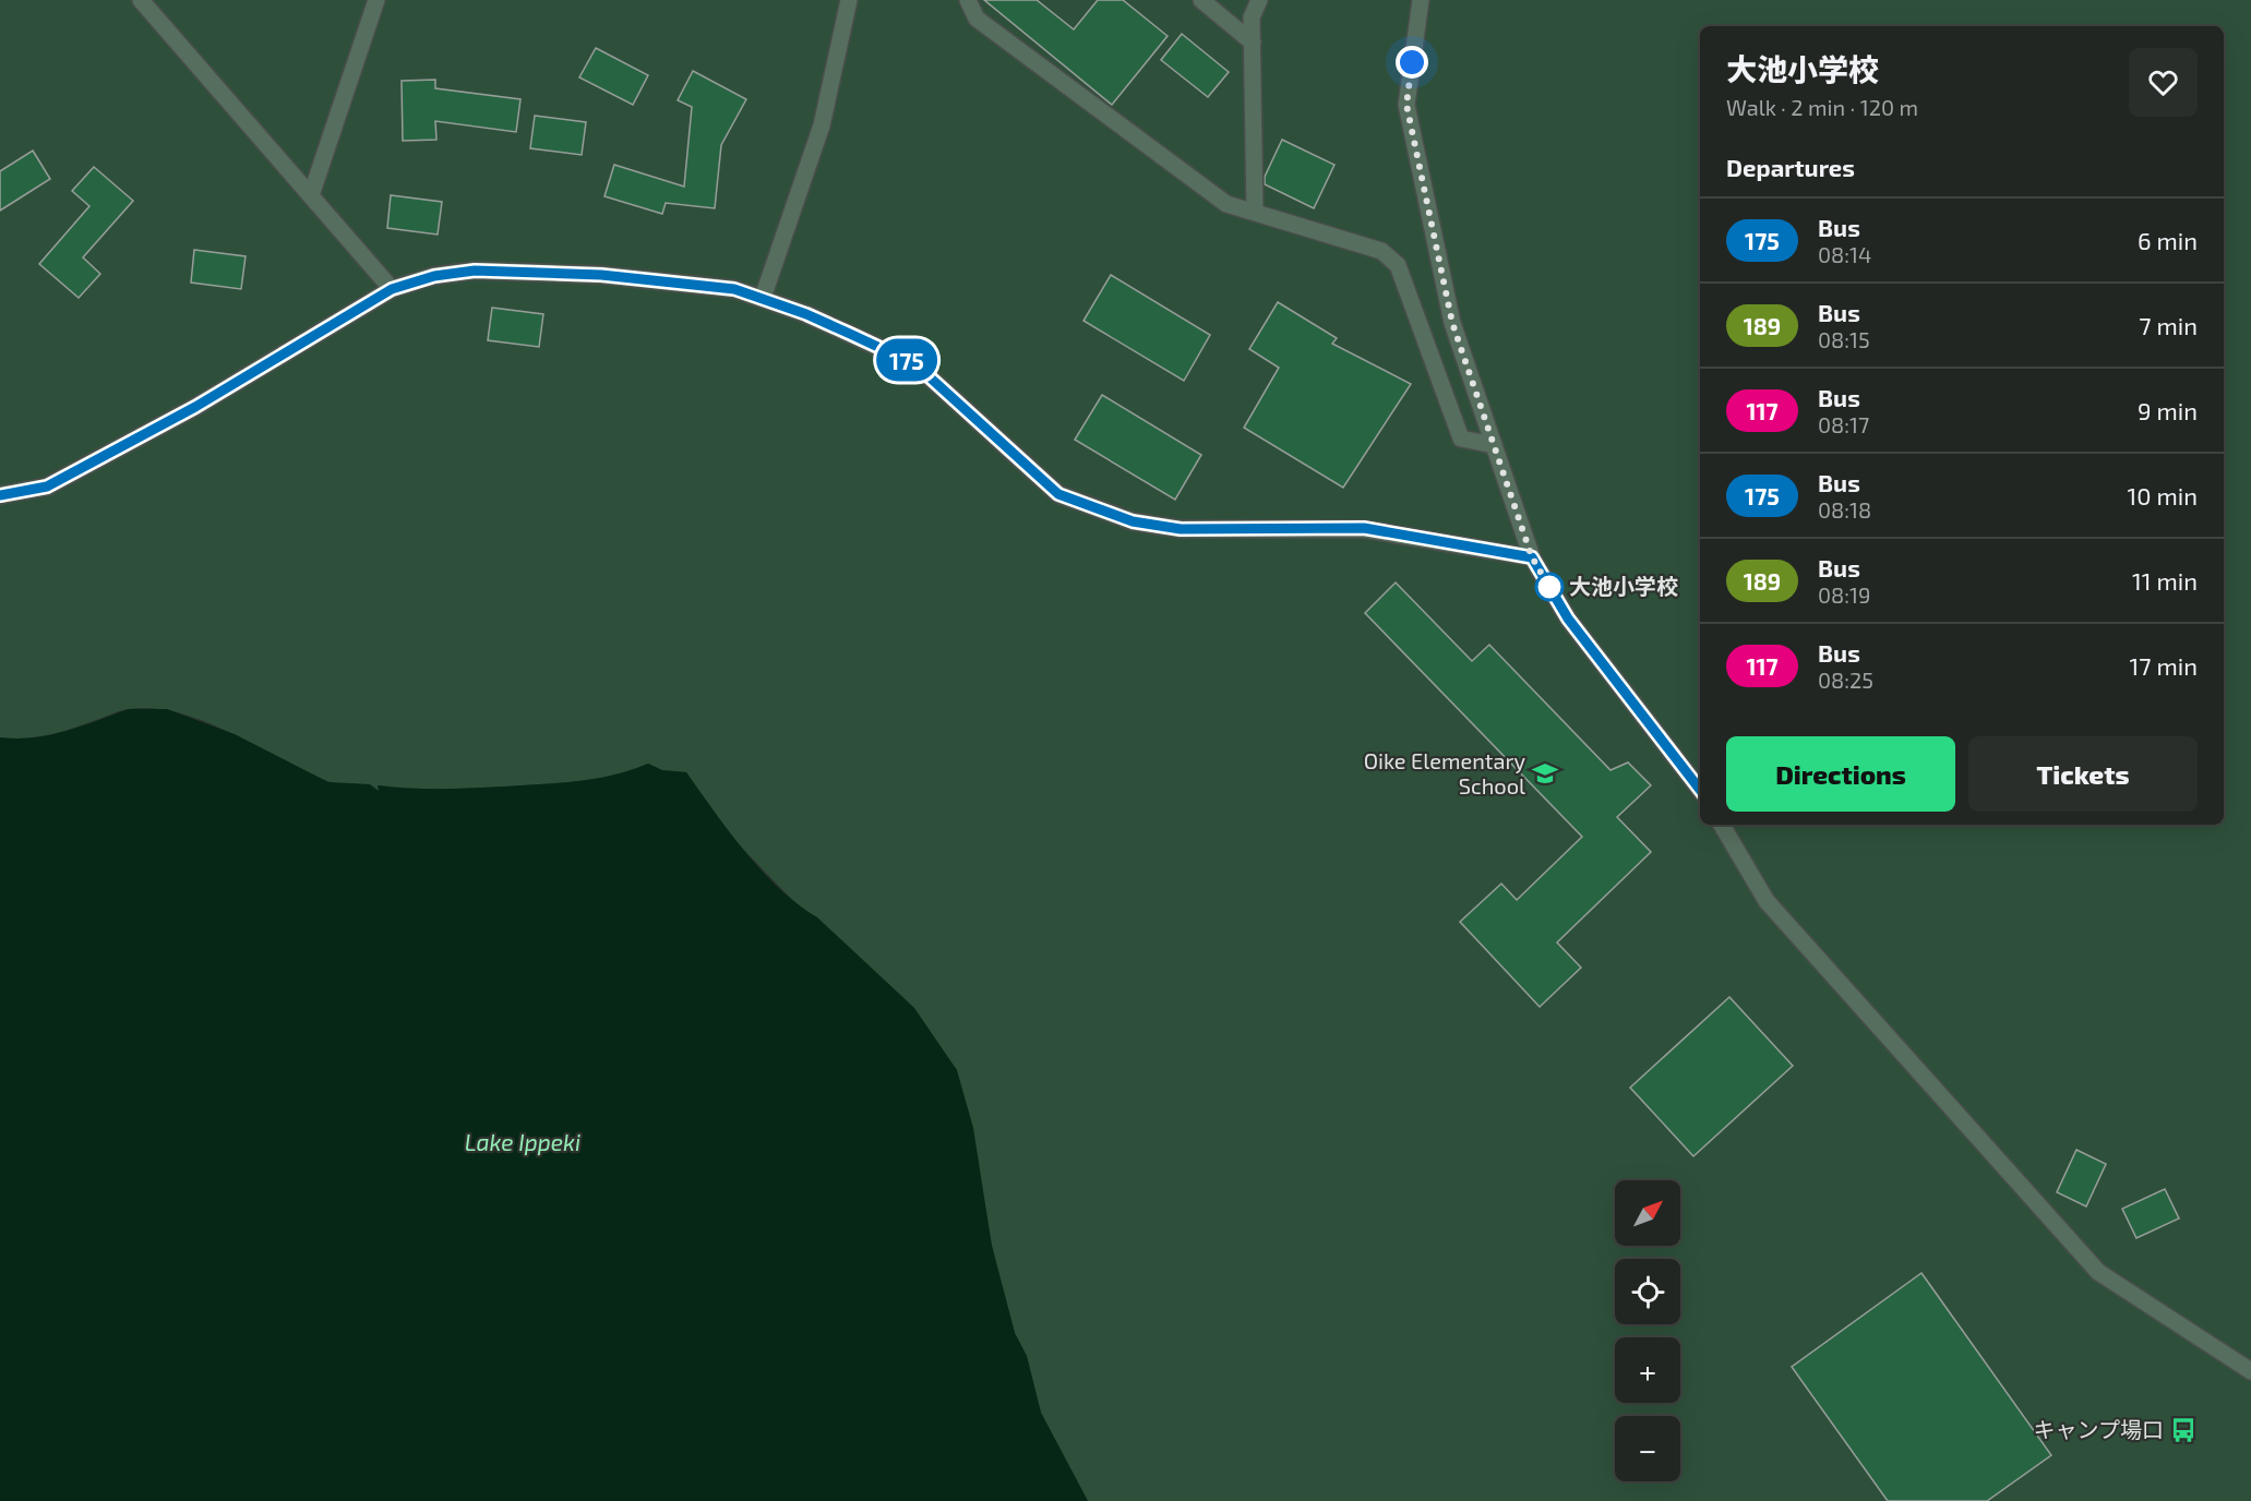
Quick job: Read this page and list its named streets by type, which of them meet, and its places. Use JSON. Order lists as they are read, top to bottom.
{
  "water": ["Lake Ippeki"],
  "places": {
    "other": ["大池小学校"],
    "school or university": ["Oike Elementary School"],
    "bus stop": ["キャンプ場口"]
  },
  "lines": ["bus line 175"],
  "north": "top right",
  "page": {
    "on_map": "175",
    "heading": [
      ["大池小学校", "Walk · 2 min · 120 m"],
      "Departures"
    ],
    "list": [
      {
        "mark": "175",
        "name": "Bus",
        "note": "08:14",
        "value": "6 min"
      },
      {
        "mark": "189",
        "name": "Bus",
        "note": "08:15",
        "value": "7 min"
      },
      {
        "mark": "117",
        "name": "Bus",
        "note": "08:17",
        "value": "9 min"
      },
      {
        "mark": "175",
        "name": "Bus",
        "note": "08:18",
        "value": "10 min"
      },
      {
        "mark": "189",
        "name": "Bus",
        "note": "08:19",
        "value": "11 min"
      },
      {
        "mark": "117",
        "name": "Bus",
        "note": "08:25",
        "value": "17 min"
      }
    ],
    "buttons": ["Directions", "Tickets"],
    "map_buttons": ["+", "−"]
  }
}
